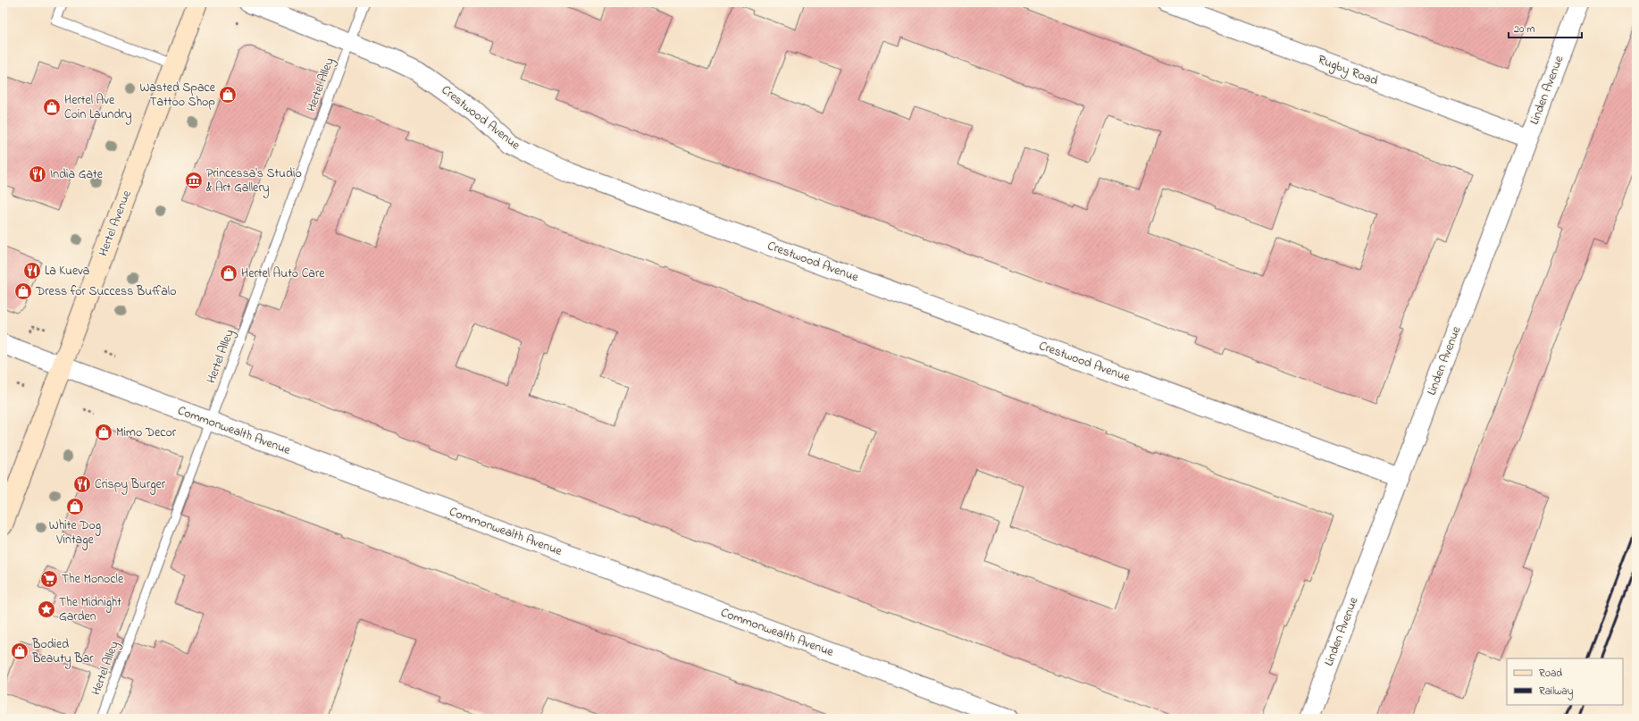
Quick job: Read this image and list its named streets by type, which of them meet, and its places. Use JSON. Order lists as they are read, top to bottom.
{
  "streets": {
    "street": [
      "Rugby Road",
      "Linden Avenue",
      "Crestwood Avenue",
      "Hertel Avenue",
      "Commonwealth Avenue"
    ],
    "lane": ["Hertel Alley"]
  },
  "crossings": [
    ["Rugby Road", "Linden Avenue"],
    ["Hertel Alley", "Crestwood Avenue"],
    ["Hertel Alley", "Commonwealth Avenue"],
    ["Linden Avenue", "Crestwood Avenue"],
    ["Hertel Avenue", "Commonwealth Avenue"]
  ],
  "places": {
    "shop": [
      "Wasted Space Tattoo Shop",
      "Hertel Ave Coin Laundry",
      "Hertel Auto Care",
      "Dress for Success Buffalo",
      "Mimo Decor",
      "White Dog Vintage",
      "Bodied Beauty Bar"
    ],
    "restaurant": ["India Gate", "La Kueva", "Crispy Burger"],
    "museum": ["Princessa's Studio & Art Gallery"],
    "supermarket": ["The Monocle"],
    "place": ["The Midnight Garden"]
  },
  "legend": ["Road", "Railway"],
  "scale_bar": "20 m"
}
